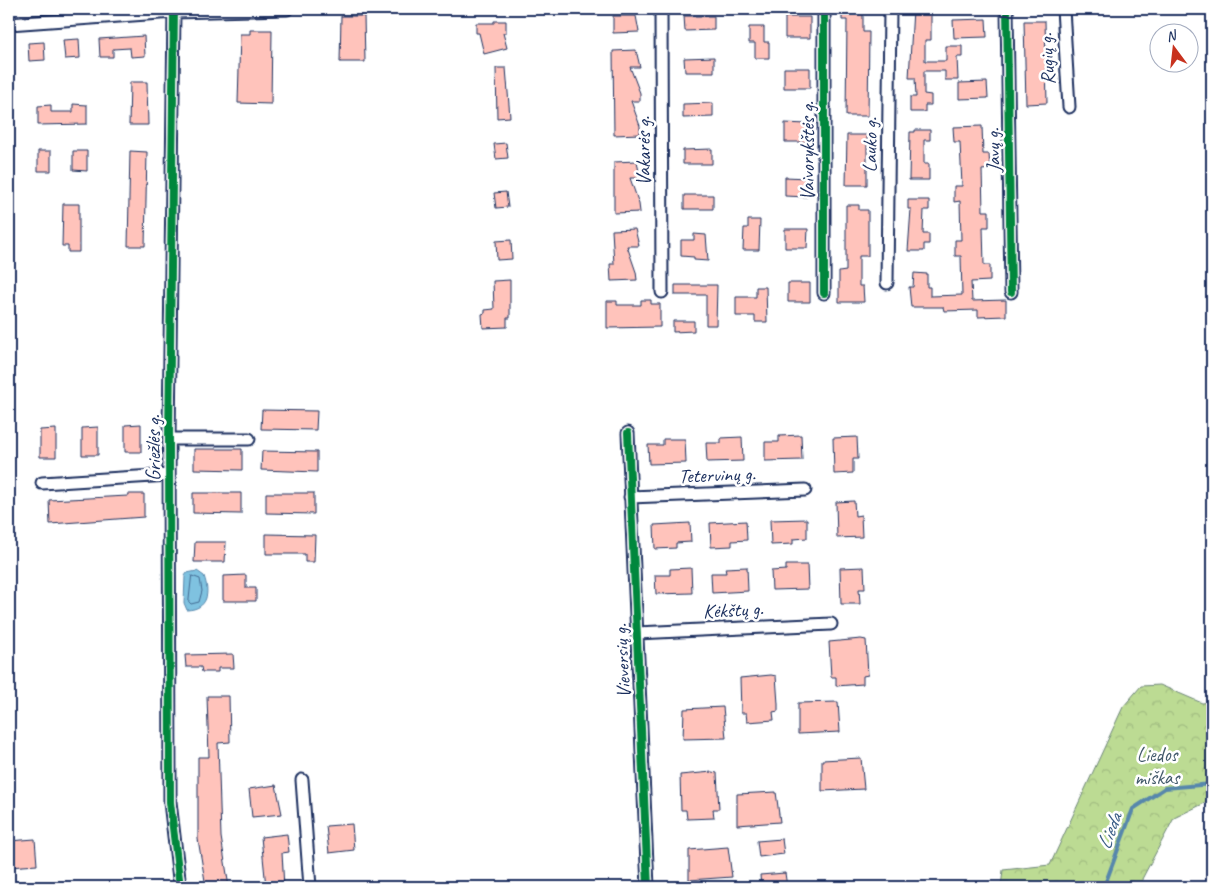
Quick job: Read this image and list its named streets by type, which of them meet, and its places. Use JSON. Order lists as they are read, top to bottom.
{
  "streets": {
    "street": [
      "Rugių g.",
      "Lauko g.",
      "Javų g.",
      "Vakarės g.",
      "Vaivorykštės g.",
      "Griežlės g.",
      "Tetervinų g.",
      "Kėkštų g.",
      "Vieversių g."
    ]
  },
  "crossings": [
    ["Tetervinų g.", "Vieversių g."],
    ["Kėkštų g.", "Vieversių g."]
  ],
  "water": ["Lieda"],
  "parks": ["Liedos miškas"],
  "north": "top"
}
